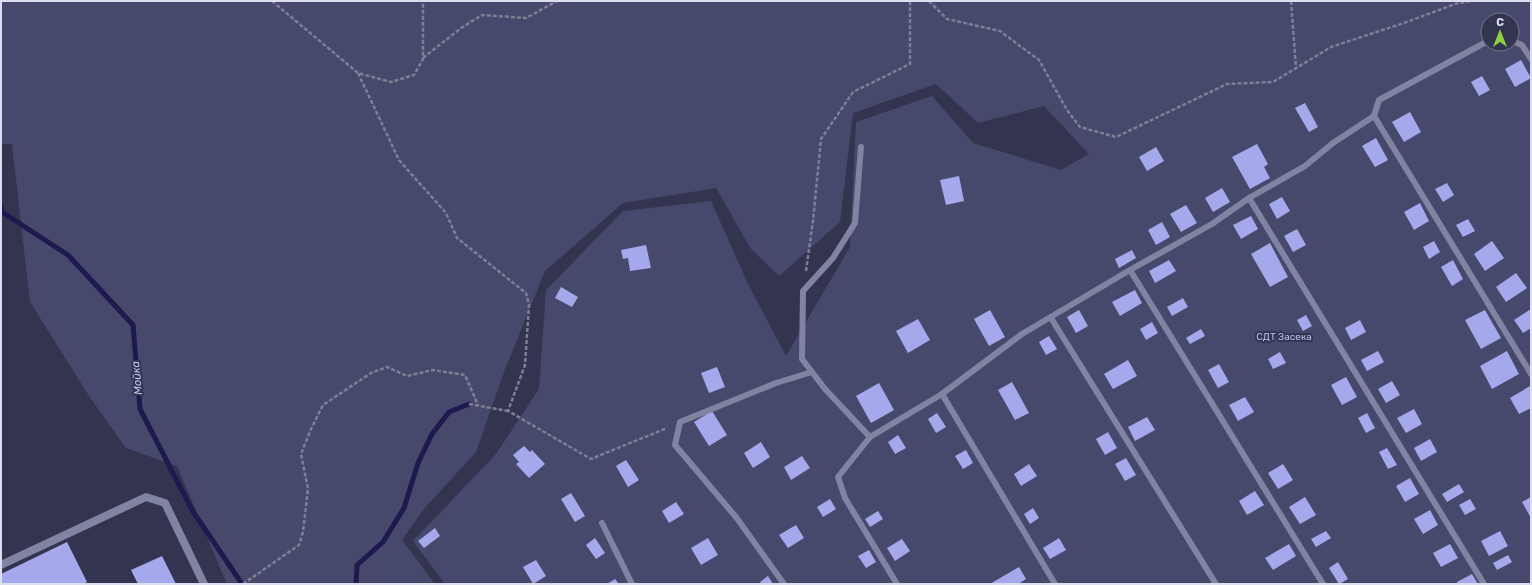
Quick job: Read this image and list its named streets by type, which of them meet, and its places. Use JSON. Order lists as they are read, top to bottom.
{
  "water": ["Мойка"],
  "parks": ["СДТ Засека"],
  "north": "top"
}
